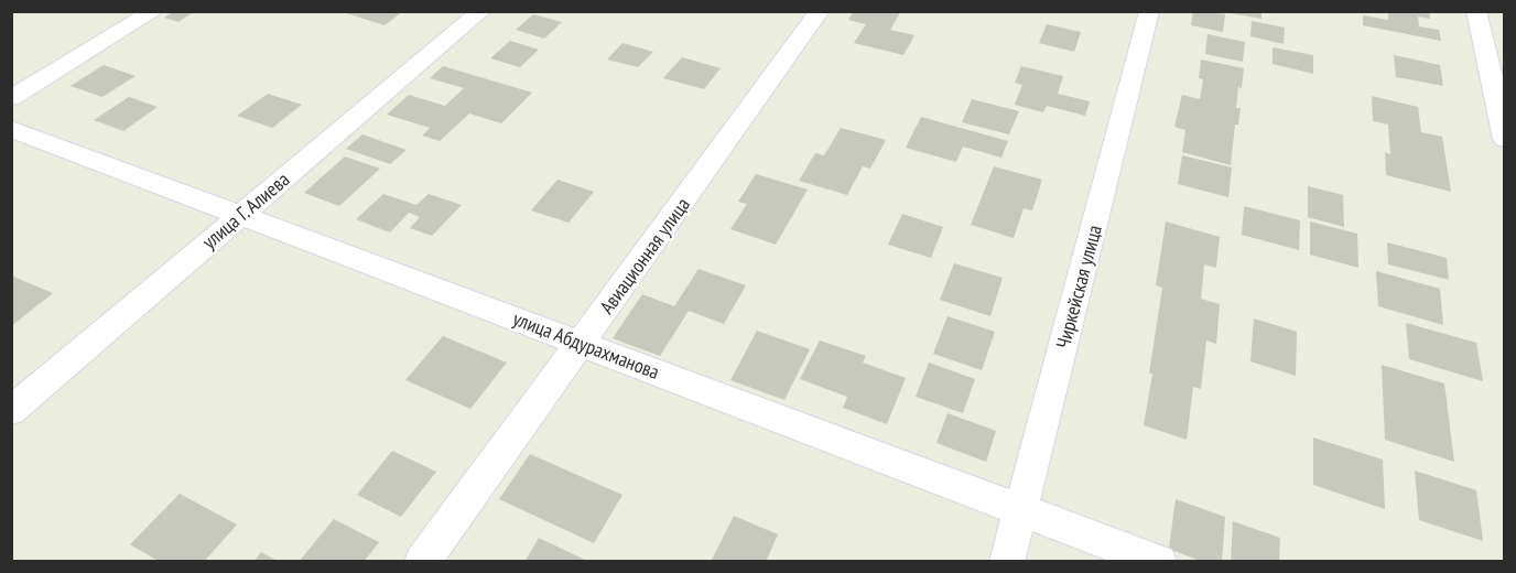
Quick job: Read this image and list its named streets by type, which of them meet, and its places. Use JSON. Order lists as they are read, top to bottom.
{
  "streets": {
    "street": [
      "улица Г. Алиева",
      "Авиационная улица",
      "Чиркейская улица",
      "улица Абдурахманова"
    ]
  },
  "crossings": [
    ["улица Г. Алиева", "улица Абдурахманова"],
    ["Авиационная улица", "улица Абдурахманова"],
    ["Чиркейская улица", "улица Абдурахманова"]
  ]
}
